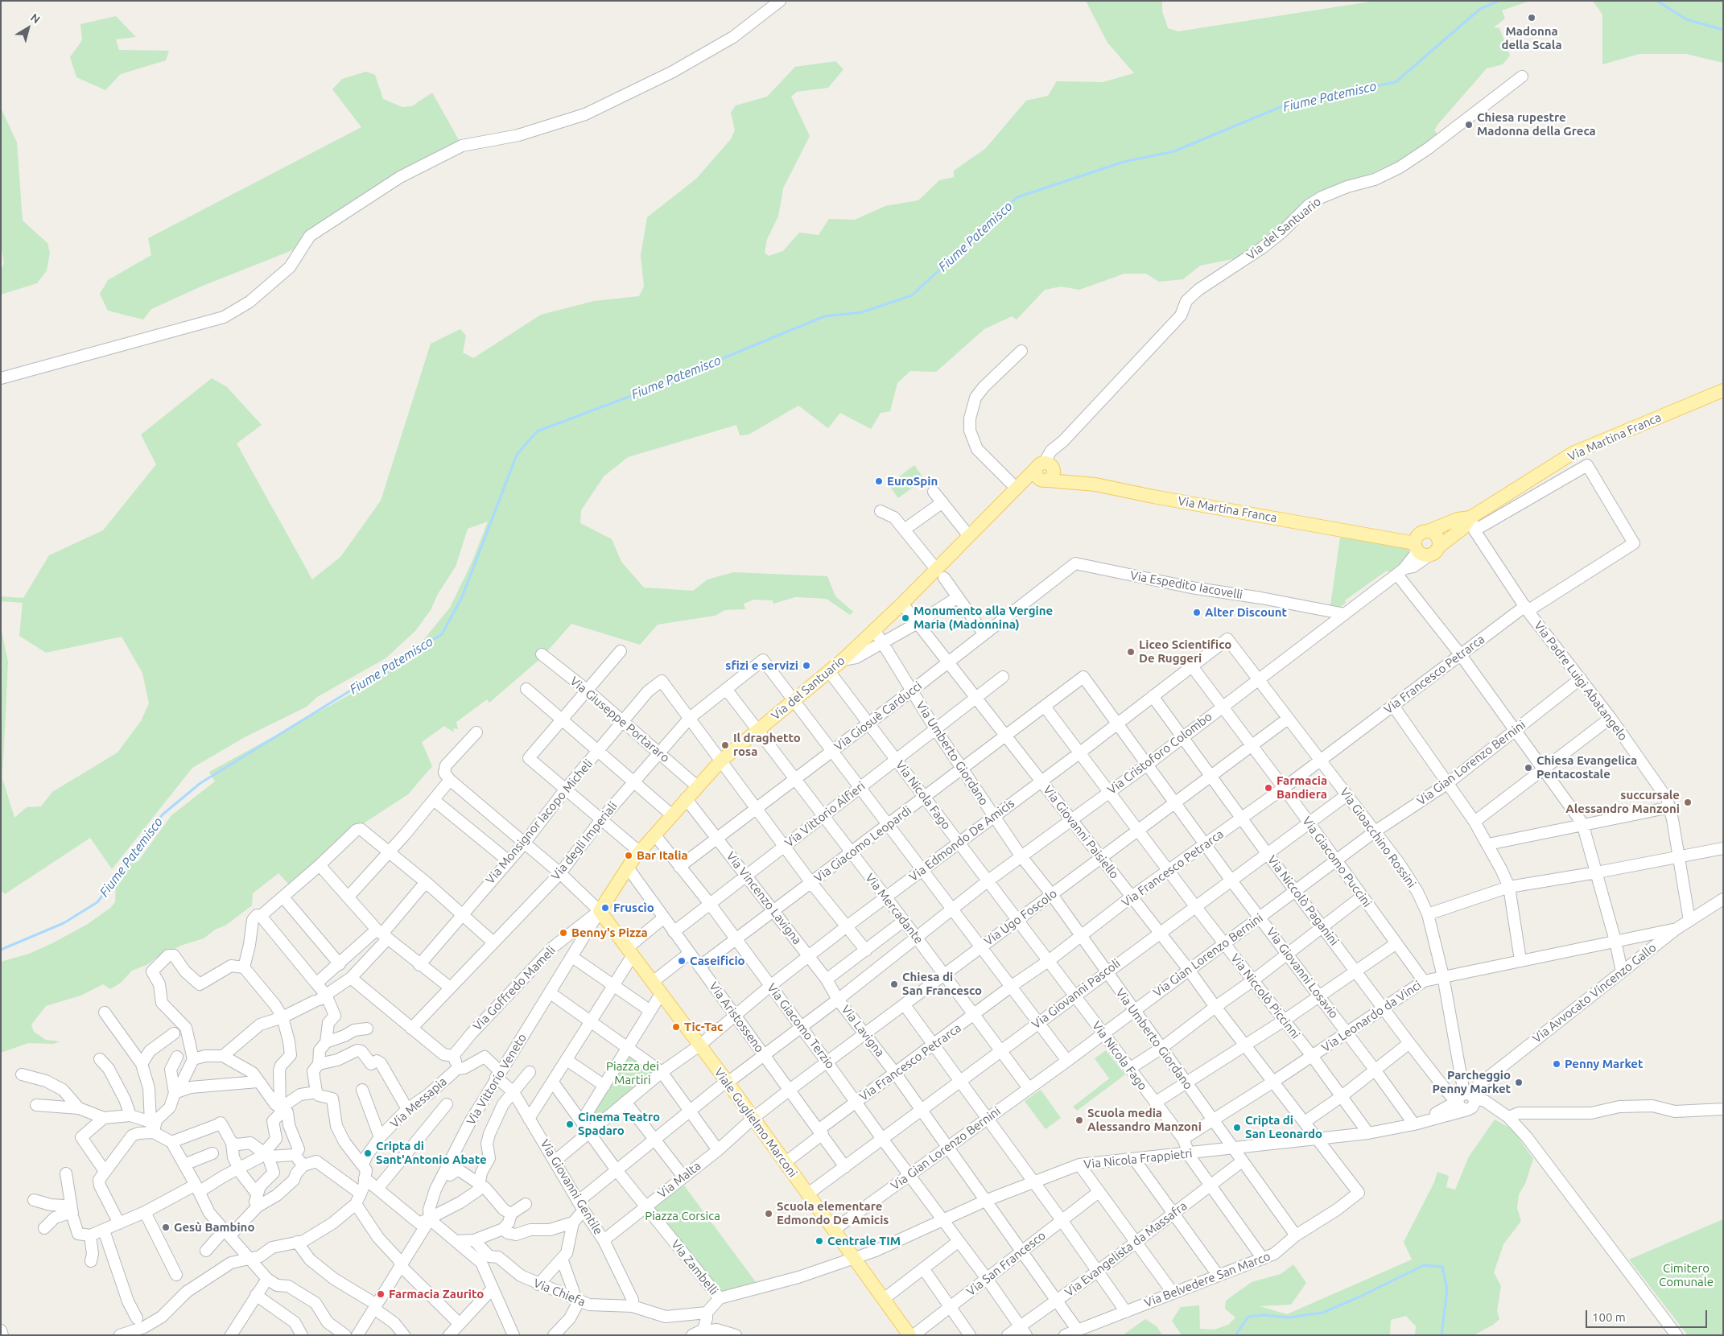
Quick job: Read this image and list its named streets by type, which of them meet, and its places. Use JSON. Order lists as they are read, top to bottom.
{
  "streets": {
    "main road": ["Via del Santuario", "Via Martina Franca", "Viale Guglielmo Marconi"],
    "street": [
      "Via Espedito Iacovelli",
      "Via Francesco Petrarca",
      "Via Padre Luigi Abatangelo",
      "Via Giosuè Carducci",
      "Via Giuseppe Portararo",
      "Via Umberto Giordano",
      "Via Cristoforo Colombo",
      "Via Gian Lorenzo Bernini",
      "Via Nicola Fago",
      "Via Vittorio Alfieri",
      "Via Monsignor Iacopo Micheli",
      "Via Giovanni Paisiello",
      "Via Gioacchino Rossini",
      "Via Edmondo De Amicis",
      "Via degli Imperiali",
      "Via Giacomo Leopardi",
      "Via Giacomo Puccini",
      "Via Vincenzo Lavigna",
      "Via Niccolò Paganini",
      "Via Mercadante",
      "Via Ugo Foscolo",
      "Via Giovanni Losavio",
      "Via Goffredo Mameli",
      "Via Avvocato Vincenzo Gallo",
      "Via Giovanni Pascoli",
      "Via Niccolò Piccinni",
      "Via Leonardo da Vinci",
      "Via Aristosseno",
      "Via Giacomo Terzio",
      "Via Lavigna",
      "Via Vittorio Veneto",
      "Via Messapia",
      "Via Nicola Frappietri",
      "Via Malta",
      "Via Giovanni Gentile",
      "Via Evangelista da Massafra",
      "Via San Francesco",
      "Via Zambelli",
      "Via Belvedere San Marco",
      "Via Chiefa"
    ]
  },
  "crossings": [
    ["Via del Santuario", "Via Martina Franca"],
    ["Via del Santuario", "Via Giuseppe Portararo"],
    ["Via del Santuario", "Via Umberto Giordano"],
    ["Via del Santuario", "Via Nicola Fago"],
    ["Via del Santuario", "Via Giovanni Paisiello"],
    ["Via del Santuario", "Via degli Imperiali"],
    ["Via del Santuario", "Via Vincenzo Lavigna"],
    ["Via del Santuario", "Via Mercadante"],
    ["Via del Santuario", "Via Goffredo Mameli"],
    ["Via del Santuario", "Via Aristosseno"],
    ["Via del Santuario", "Via Giacomo Terzio"],
    ["Via del Santuario", "Via Vittorio Veneto"],
    ["Via del Santuario", "Viale Guglielmo Marconi"],
    ["Via Martina Franca", "Via Francesco Petrarca"],
    ["Via Martina Franca", "Via Padre Luigi Abatangelo"],
    ["Via Martina Franca", "Via Cristoforo Colombo"],
    ["Via Espedito Iacovelli", "Via Giosuè Carducci"],
    ["Via Espedito Iacovelli", "Via Cristoforo Colombo"],
    ["Via Francesco Petrarca", "Via Padre Luigi Abatangelo"],
    ["Via Francesco Petrarca", "Via Umberto Giordano"],
    ["Via Francesco Petrarca", "Via Nicola Fago"],
    ["Via Francesco Petrarca", "Via Giovanni Paisiello"],
    ["Via Francesco Petrarca", "Via Gioacchino Rossini"],
    ["Via Francesco Petrarca", "Via Giacomo Puccini"],
    ["Via Francesco Petrarca", "Via Niccolò Paganini"],
    ["Via Francesco Petrarca", "Via Mercadante"],
    ["Via Francesco Petrarca", "Via Giovanni Losavio"],
    ["Via Francesco Petrarca", "Via Niccolò Piccinni"],
    ["Via Francesco Petrarca", "Via Aristosseno"],
    ["Via Francesco Petrarca", "Via Giacomo Terzio"],
    ["Via Francesco Petrarca", "Via Lavigna"],
    ["Via Francesco Petrarca", "Viale Guglielmo Marconi"],
    ["Via Padre Luigi Abatangelo", "Via Gian Lorenzo Bernini"],
    ["Via Padre Luigi Abatangelo", "Via Avvocato Vincenzo Gallo"],
    ["Via Giosuè Carducci", "Via Umberto Giordano"],
    ["Via Giosuè Carducci", "Via Nicola Fago"],
    ["Via Giosuè Carducci", "Via Giovanni Paisiello"],
    ["Via Giosuè Carducci", "Via Vincenzo Lavigna"],
    ["Via Giosuè Carducci", "Via Mercadante"],
    ["Via Giosuè Carducci", "Via Giacomo Terzio"],
    ["Via Giuseppe Portararo", "Via Monsignor Iacopo Micheli"],
    ["Via Giuseppe Portararo", "Via degli Imperiali"],
    ["Via Umberto Giordano", "Via Cristoforo Colombo"],
    ["Via Umberto Giordano", "Via Gian Lorenzo Bernini"],
    ["Via Umberto Giordano", "Via Vittorio Alfieri"],
    ["Via Umberto Giordano", "Via Edmondo De Amicis"],
    ["Via Umberto Giordano", "Via Giacomo Leopardi"],
    ["Via Umberto Giordano", "Via Ugo Foscolo"],
    ["Via Umberto Giordano", "Via Giovanni Pascoli"],
    ["Via Umberto Giordano", "Via Leonardo da Vinci"],
    ["Via Umberto Giordano", "Via Nicola Frappietri"],
    ["Via Umberto Giordano", "Via Evangelista da Massafra"],
    ["Via Umberto Giordano", "Via Belvedere San Marco"],
    ["Via Cristoforo Colombo", "Via Nicola Fago"],
    ["Via Cristoforo Colombo", "Via Giovanni Paisiello"],
    ["Via Cristoforo Colombo", "Via Gioacchino Rossini"],
    ["Via Cristoforo Colombo", "Via Giacomo Puccini"],
    ["Via Cristoforo Colombo", "Via Vincenzo Lavigna"],
    ["Via Cristoforo Colombo", "Via Niccolò Paganini"],
    ["Via Cristoforo Colombo", "Via Mercadante"],
    ["Via Cristoforo Colombo", "Via Giovanni Losavio"],
    ["Via Cristoforo Colombo", "Via Niccolò Piccinni"],
    ["Via Cristoforo Colombo", "Via Aristosseno"],
    ["Via Cristoforo Colombo", "Via Giacomo Terzio"],
    ["Via Cristoforo Colombo", "Via Lavigna"],
    ["Via Cristoforo Colombo", "Viale Guglielmo Marconi"],
    ["Via Cristoforo Colombo", "Via Giovanni Gentile"],
    ["Via Cristoforo Colombo", "Via Zambelli"],
    ["Via Gian Lorenzo Bernini", "Via Nicola Fago"],
    ["Via Gian Lorenzo Bernini", "Via Giovanni Paisiello"],
    ["Via Gian Lorenzo Bernini", "Via Gioacchino Rossini"],
    ["Via Gian Lorenzo Bernini", "Via Giacomo Puccini"],
    ["Via Gian Lorenzo Bernini", "Via Niccolò Paganini"],
    ["Via Gian Lorenzo Bernini", "Via Mercadante"],
    ["Via Gian Lorenzo Bernini", "Via Giovanni Losavio"],
    ["Via Gian Lorenzo Bernini", "Via Niccolò Piccinni"],
    ["Via Gian Lorenzo Bernini", "Via Giacomo Terzio"],
    ["Via Gian Lorenzo Bernini", "Via Lavigna"],
    ["Via Gian Lorenzo Bernini", "Viale Guglielmo Marconi"],
    ["Via Nicola Fago", "Via Vittorio Alfieri"],
    ["Via Nicola Fago", "Via Edmondo De Amicis"],
    ["Via Nicola Fago", "Via Giacomo Leopardi"],
    ["Via Nicola Fago", "Via Ugo Foscolo"],
    ["Via Nicola Fago", "Via Giovanni Pascoli"],
    ["Via Nicola Fago", "Via Leonardo da Vinci"],
    ["Via Nicola Fago", "Via Nicola Frappietri"],
    ["Via Nicola Fago", "Via Evangelista da Massafra"],
    ["Via Nicola Fago", "Via Belvedere San Marco"],
    ["Via Vittorio Alfieri", "Via Giovanni Paisiello"],
    ["Via Vittorio Alfieri", "Via Vincenzo Lavigna"],
    ["Via Vittorio Alfieri", "Via Mercadante"],
    ["Via Vittorio Alfieri", "Via Aristosseno"],
    ["Via Vittorio Alfieri", "Via Giacomo Terzio"],
    ["Via Monsignor Iacopo Micheli", "Via degli Imperiali"],
    ["Via Giovanni Paisiello", "Via Edmondo De Amicis"],
    ["Via Giovanni Paisiello", "Via Giacomo Leopardi"],
    ["Via Giovanni Paisiello", "Via Ugo Foscolo"],
    ["Via Giovanni Paisiello", "Via Giovanni Pascoli"],
    ["Via Giovanni Paisiello", "Via Leonardo da Vinci"],
    ["Via Giovanni Paisiello", "Via Nicola Frappietri"],
    ["Via Giovanni Paisiello", "Via Belvedere San Marco"],
    ["Via Gioacchino Rossini", "Via Edmondo De Amicis"],
    ["Via Gioacchino Rossini", "Via Niccolò Paganini"],
    ["Via Gioacchino Rossini", "Via Ugo Foscolo"],
    ["Via Gioacchino Rossini", "Via Avvocato Vincenzo Gallo"],
    ["Via Gioacchino Rossini", "Via Giovanni Pascoli"],
    ["Via Gioacchino Rossini", "Via Leonardo da Vinci"],
    ["Via Gioacchino Rossini", "Via Nicola Frappietri"],
    ["Via Edmondo De Amicis", "Via Giacomo Puccini"],
    ["Via Edmondo De Amicis", "Via Vincenzo Lavigna"],
    ["Via Edmondo De Amicis", "Via Niccolò Paganini"],
    ["Via Edmondo De Amicis", "Via Mercadante"],
    ["Via Edmondo De Amicis", "Via Giovanni Losavio"],
    ["Via Edmondo De Amicis", "Via Niccolò Piccinni"],
    ["Via Edmondo De Amicis", "Via Aristosseno"],
    ["Via Edmondo De Amicis", "Via Giacomo Terzio"],
    ["Via Edmondo De Amicis", "Viale Guglielmo Marconi"],
    ["Via Edmondo De Amicis", "Via Giovanni Gentile"],
    ["Via Edmondo De Amicis", "Via Zambelli"],
    ["Via degli Imperiali", "Via Mercadante"],
    ["Via Giacomo Leopardi", "Via Vincenzo Lavigna"],
    ["Via Giacomo Leopardi", "Via Mercadante"],
    ["Via Giacomo Leopardi", "Via Giovanni Losavio"],
    ["Via Giacomo Leopardi", "Via Niccolò Piccinni"],
    ["Via Giacomo Leopardi", "Via Aristosseno"],
    ["Via Giacomo Leopardi", "Via Giacomo Terzio"],
    ["Via Giacomo Puccini", "Via Ugo Foscolo"],
    ["Via Giacomo Puccini", "Via Giovanni Pascoli"],
    ["Via Giacomo Puccini", "Via Leonardo da Vinci"],
    ["Via Vincenzo Lavigna", "Via Lavigna"],
    ["Via Niccolò Paganini", "Via Ugo Foscolo"],
    ["Via Niccolò Paganini", "Via Avvocato Vincenzo Gallo"],
    ["Via Niccolò Paganini", "Via Giovanni Pascoli"],
    ["Via Niccolò Paganini", "Via Leonardo da Vinci"],
    ["Via Niccolò Paganini", "Via Nicola Frappietri"],
    ["Via Mercadante", "Via Ugo Foscolo"],
    ["Via Mercadante", "Via Giovanni Pascoli"],
    ["Via Ugo Foscolo", "Via Giovanni Losavio"],
    ["Via Ugo Foscolo", "Via Niccolò Piccinni"],
    ["Via Ugo Foscolo", "Via Aristosseno"],
    ["Via Ugo Foscolo", "Via Giacomo Terzio"],
    ["Via Ugo Foscolo", "Via Lavigna"],
    ["Via Ugo Foscolo", "Viale Guglielmo Marconi"],
    ["Via Ugo Foscolo", "Via Malta"],
    ["Via Giovanni Losavio", "Via Giovanni Pascoli"],
    ["Via Giovanni Losavio", "Via Leonardo da Vinci"],
    ["Via Giovanni Losavio", "Via Nicola Frappietri"],
    ["Via Goffredo Mameli", "Via Vittorio Veneto"],
    ["Via Goffredo Mameli", "Viale Guglielmo Marconi"],
    ["Via Avvocato Vincenzo Gallo", "Via Leonardo da Vinci"],
    ["Via Avvocato Vincenzo Gallo", "Via Nicola Frappietri"],
    ["Via Giovanni Pascoli", "Via Niccolò Piccinni"],
    ["Via Giovanni Pascoli", "Via Aristosseno"],
    ["Via Giovanni Pascoli", "Via Giacomo Terzio"],
    ["Via Giovanni Pascoli", "Via Lavigna"],
    ["Via Giovanni Pascoli", "Viale Guglielmo Marconi"],
    ["Via Niccolò Piccinni", "Via Leonardo da Vinci"],
    ["Via Niccolò Piccinni", "Via Nicola Frappietri"],
    ["Via Giacomo Terzio", "Via Nicola Frappietri"],
    ["Via Giacomo Terzio", "Via Evangelista da Massafra"],
    ["Via Giacomo Terzio", "Via San Francesco"],
    ["Via Lavigna", "Via Nicola Frappietri"],
    ["Via Lavigna", "Via Evangelista da Massafra"],
    ["Via Lavigna", "Via San Francesco"],
    ["Via Lavigna", "Via Belvedere San Marco"],
    ["Via Vittorio Veneto", "Via Messapia"],
    ["Via Vittorio Veneto", "Viale Guglielmo Marconi"],
    ["Via Vittorio Veneto", "Via Giovanni Gentile"],
    ["Via Messapia", "Via Giovanni Gentile"],
    ["Viale Guglielmo Marconi", "Via Nicola Frappietri"],
    ["Viale Guglielmo Marconi", "Via Malta"],
    ["Via Nicola Frappietri", "Via Zambelli"],
    ["Via Malta", "Via Giovanni Gentile"],
    ["Via Malta", "Via Zambelli"],
    ["Via Giovanni Gentile", "Via Chiefa"]
  ],
  "water": ["Fiume Patemisco"],
  "parks": ["Piazza dei Martiri", "Piazza Corsica", "Cimitero Comunale"],
  "places": [
    "Madonna della Scala",
    "Chiesa rupestre Madonna della Greca",
    "EuroSpin",
    "Alter Discount",
    "Monumento alla Vergine Maria (Madonnina)",
    "Liceo Scientifico De Ruggeri",
    "sfizi e servizi",
    "Il draghetto rosa",
    "Chiesa Evangelica Pentacostale",
    "Farmacia Bandiera",
    "succursale Alessandro Manzoni",
    "Bar Italia",
    "Fruscìo",
    "Benny's Pizza",
    "Caseificio",
    "Chiesa di San Francesco",
    "Tic-Tac",
    "Penny Market",
    "Parcheggio Penny Market",
    "Scuola media Alessandro Manzoni",
    "Cinema Teatro Spadaro",
    "Cripta di San Leonardo",
    "Cripta di Sant'Antonio Abate",
    "Scuola elementare Edmondo De Amicis",
    "Gesù Bambino",
    "Centrale TIM",
    "Farmacia Zaurito"
  ],
  "scale_bar": "100 m",
  "north": "top right"
}
